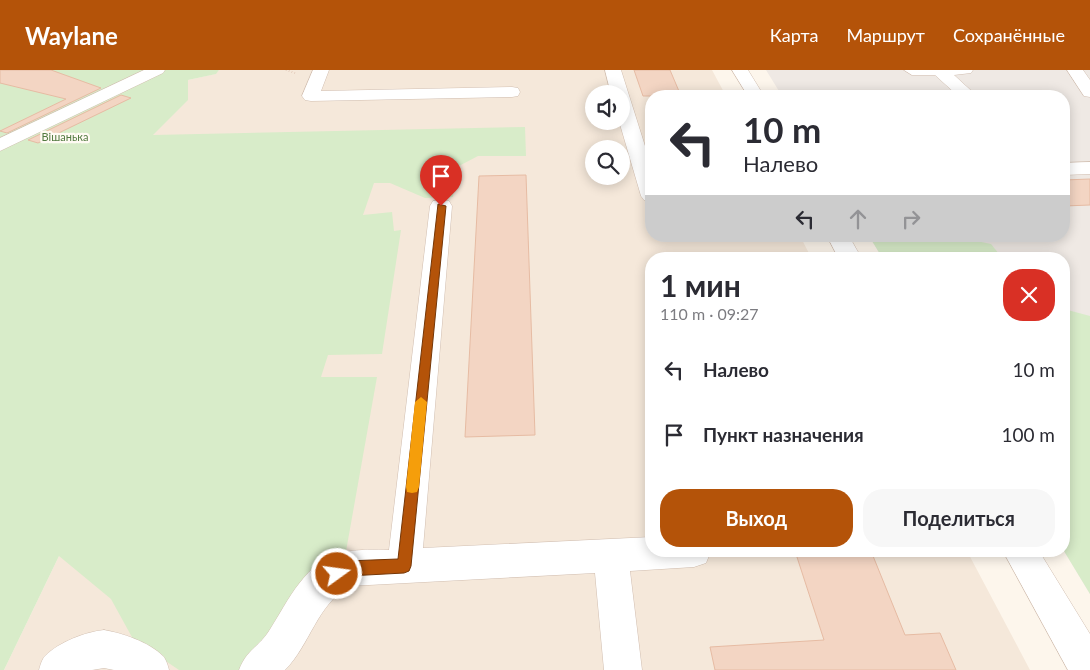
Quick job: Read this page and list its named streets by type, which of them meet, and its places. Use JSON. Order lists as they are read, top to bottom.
{
  "parks": ["Вішанька"],
  "page": {
    "header": "Waylane",
    "nav": ["Карта", "Маршрут", "Сохранённые"],
    "turn": ["10 m", "Налево"],
    "heading": ["1 мин", "110 m · 09:27"],
    "list": [
      {
        "name": "Налево",
        "value": "10 m"
      },
      {
        "name": "Пункт назначения",
        "value": "100 m"
      }
    ],
    "buttons": ["Выход", "Поделиться"]
  }
}
